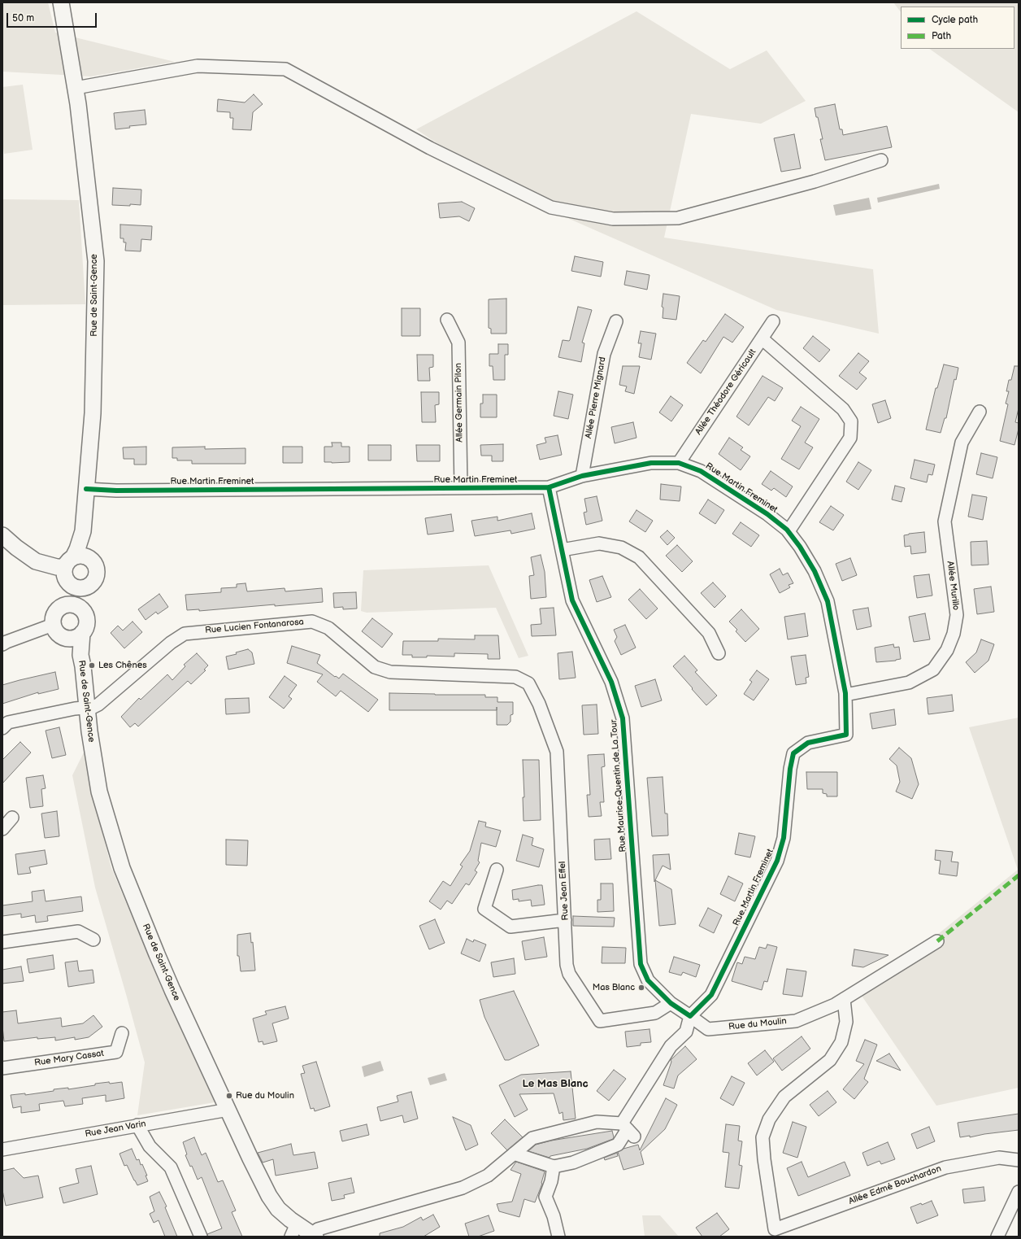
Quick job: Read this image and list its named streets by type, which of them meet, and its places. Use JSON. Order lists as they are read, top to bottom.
{
  "streets": {
    "street": [
      "Rue de Saint-Gence",
      "Allée Théodore Géricault",
      "Allée Pierre Mignard",
      "Allée Germain Pilon",
      "Rue Martin Freminet",
      "Allée Murillo",
      "Rue Lucien Fontanarosa",
      "Rue Maurice-Quentin de La Tour",
      "Rue Jean Effel",
      "Rue du Moulin",
      "Rue Mary Cassat",
      "Rue Jean Varin",
      "Allée Edmé Bouchardon"
    ]
  },
  "crossings": [
    ["Rue de Saint-Gence", "Rue Martin Freminet"],
    ["Rue de Saint-Gence", "Rue Lucien Fontanarosa"],
    ["Rue de Saint-Gence", "Rue Jean Varin"],
    ["Allée Théodore Géricault", "Rue Martin Freminet"],
    ["Allée Pierre Mignard", "Rue Martin Freminet"],
    ["Allée Germain Pilon", "Rue Martin Freminet"],
    ["Rue Martin Freminet", "Allée Murillo"],
    ["Rue Martin Freminet", "Rue Maurice-Quentin de La Tour"],
    ["Rue Martin Freminet", "Rue du Moulin"],
    ["Rue Lucien Fontanarosa", "Rue Jean Effel"],
    ["Rue Maurice-Quentin de La Tour", "Rue Jean Effel"],
    ["Rue Maurice-Quentin de La Tour", "Rue du Moulin"],
    ["Rue du Moulin", "Allée Edmé Bouchardon"]
  ],
  "districts": ["Le Mas Blanc"],
  "places": ["Les Chênes", "Mas Blanc", "Rue du Moulin"],
  "legend": ["Cycle path", "Path"],
  "scale_bar": "50 m"
}
